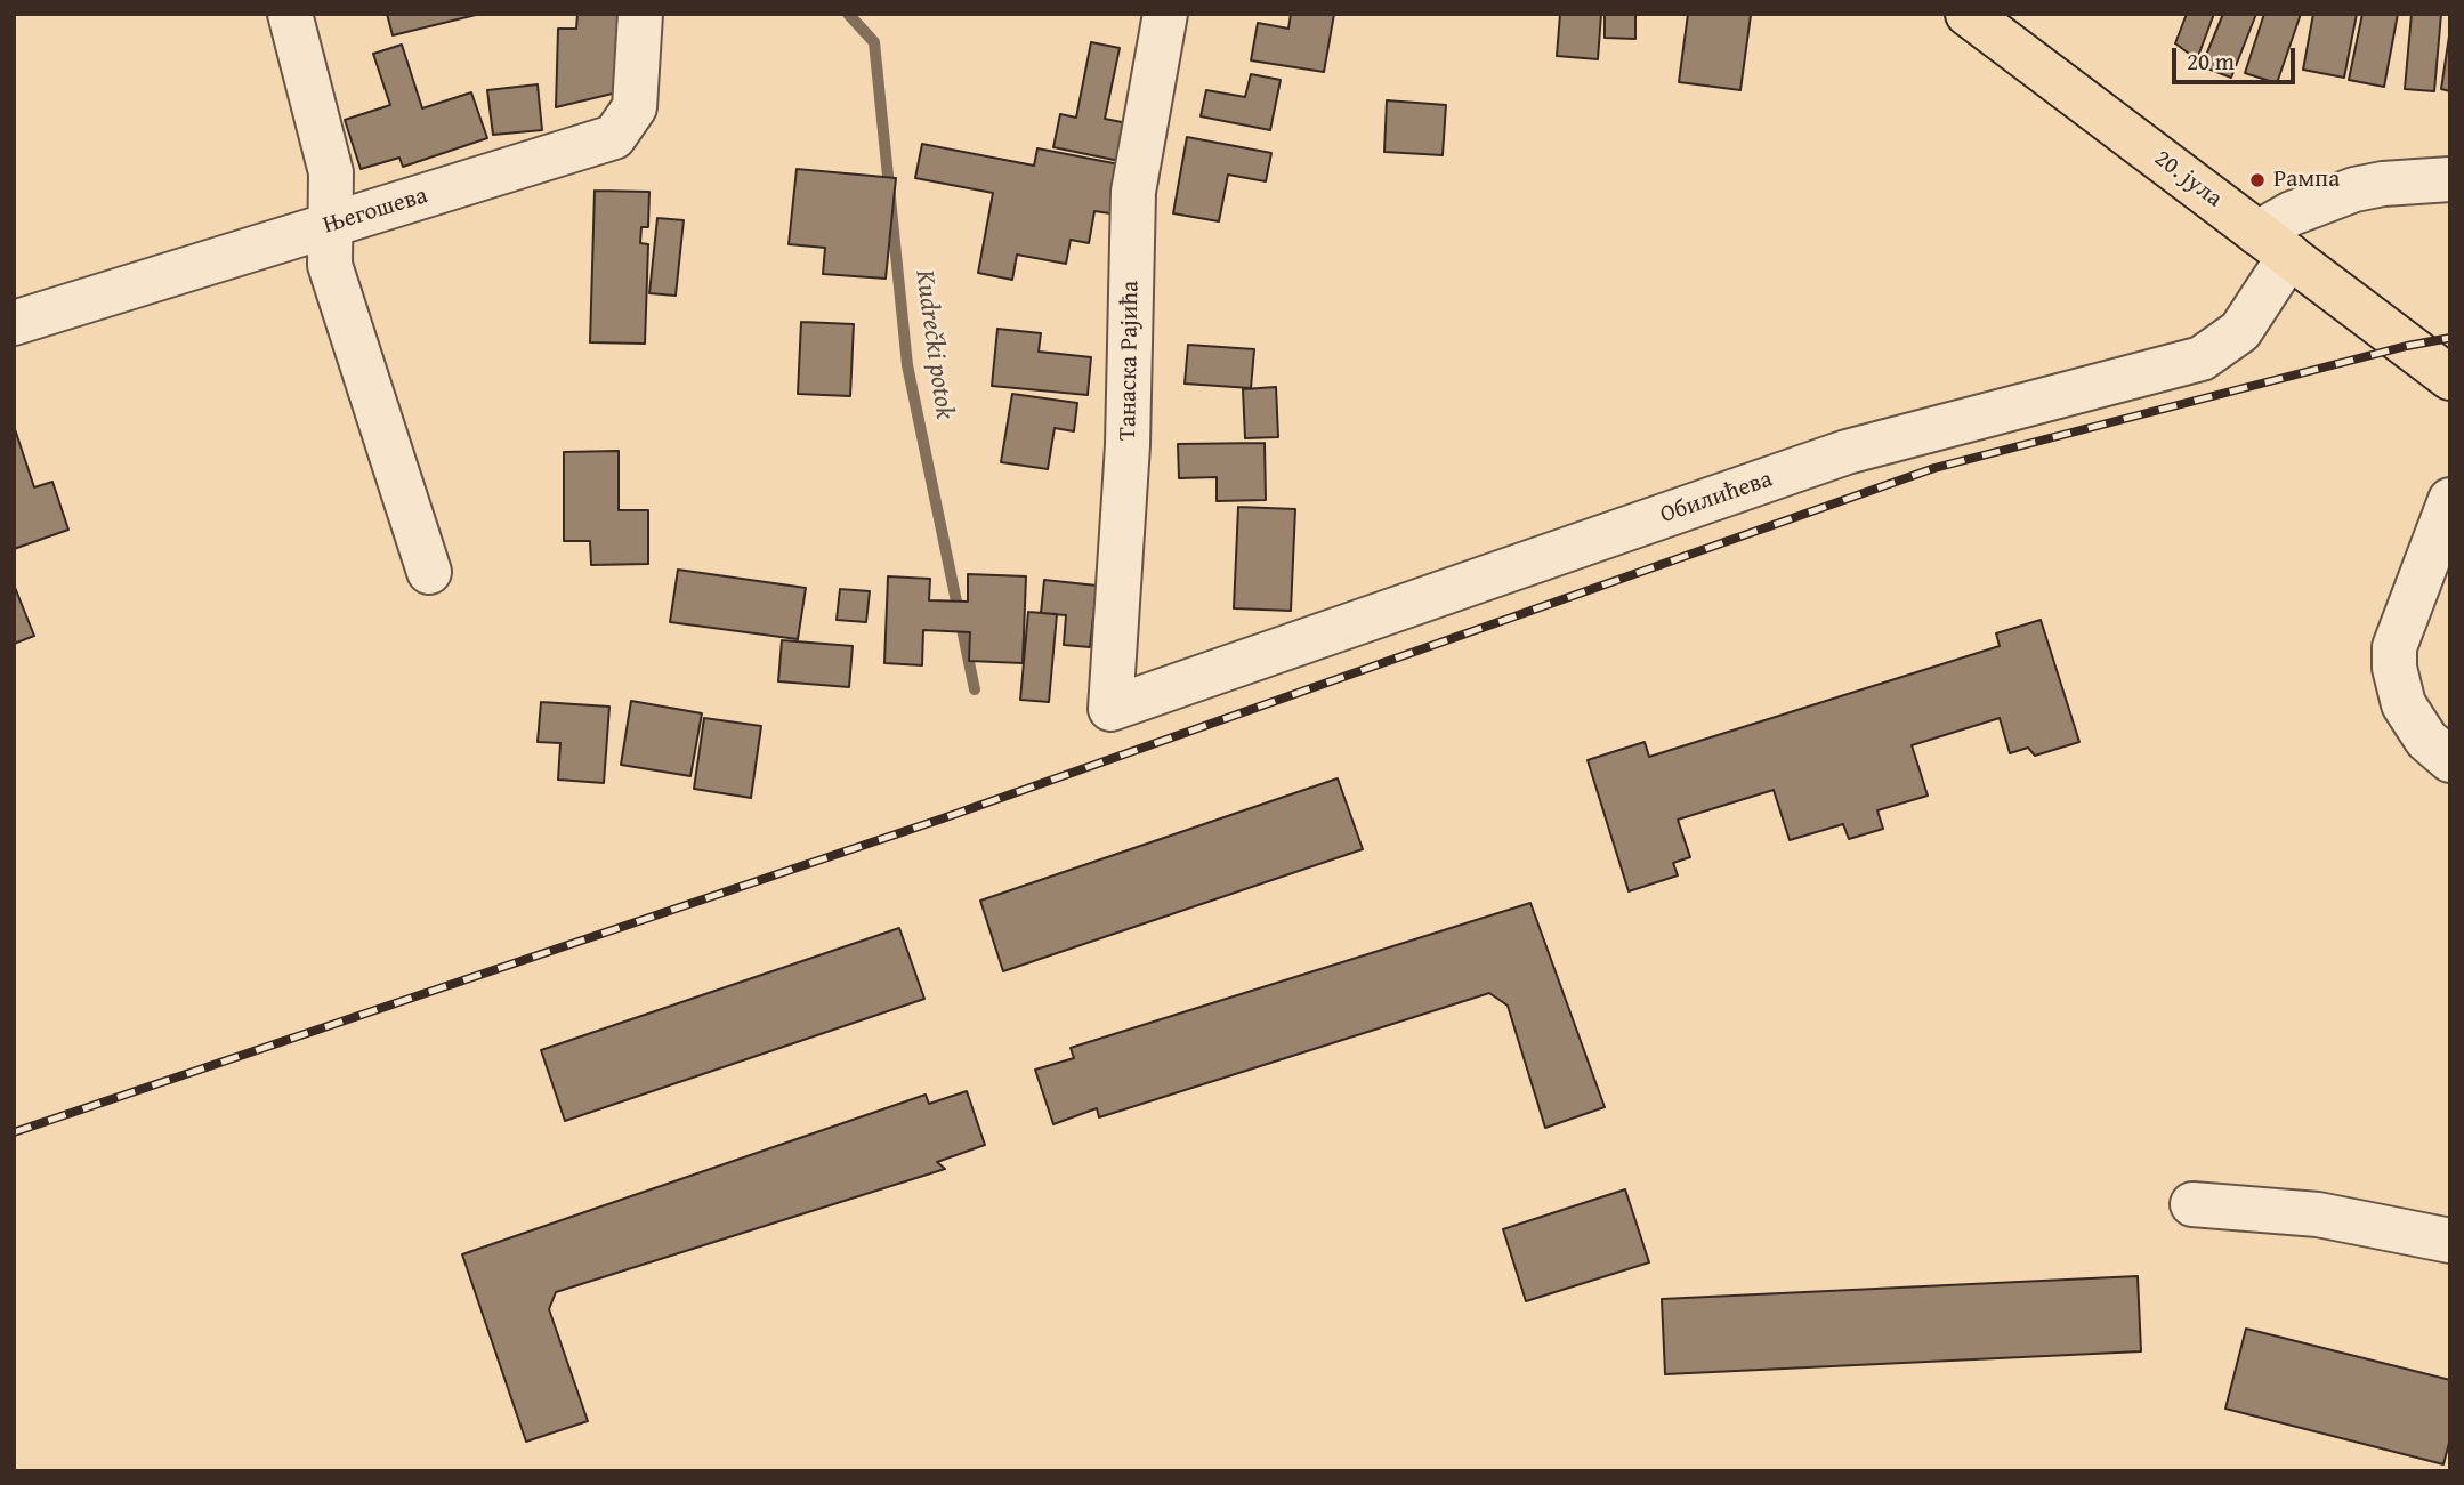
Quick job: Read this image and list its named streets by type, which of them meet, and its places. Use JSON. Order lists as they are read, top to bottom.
{
  "streets": {
    "main road": ["20. јула"],
    "street": ["Његошева", "Танаска Рајића", "Обилићева"]
  },
  "crossings": [
    ["20. јула", "Обилићева"],
    ["Танаска Рајића", "Обилићева"]
  ],
  "water": ["Kudrečki potok"],
  "places": ["Рампа"],
  "scale_bar": "20 m"
}
